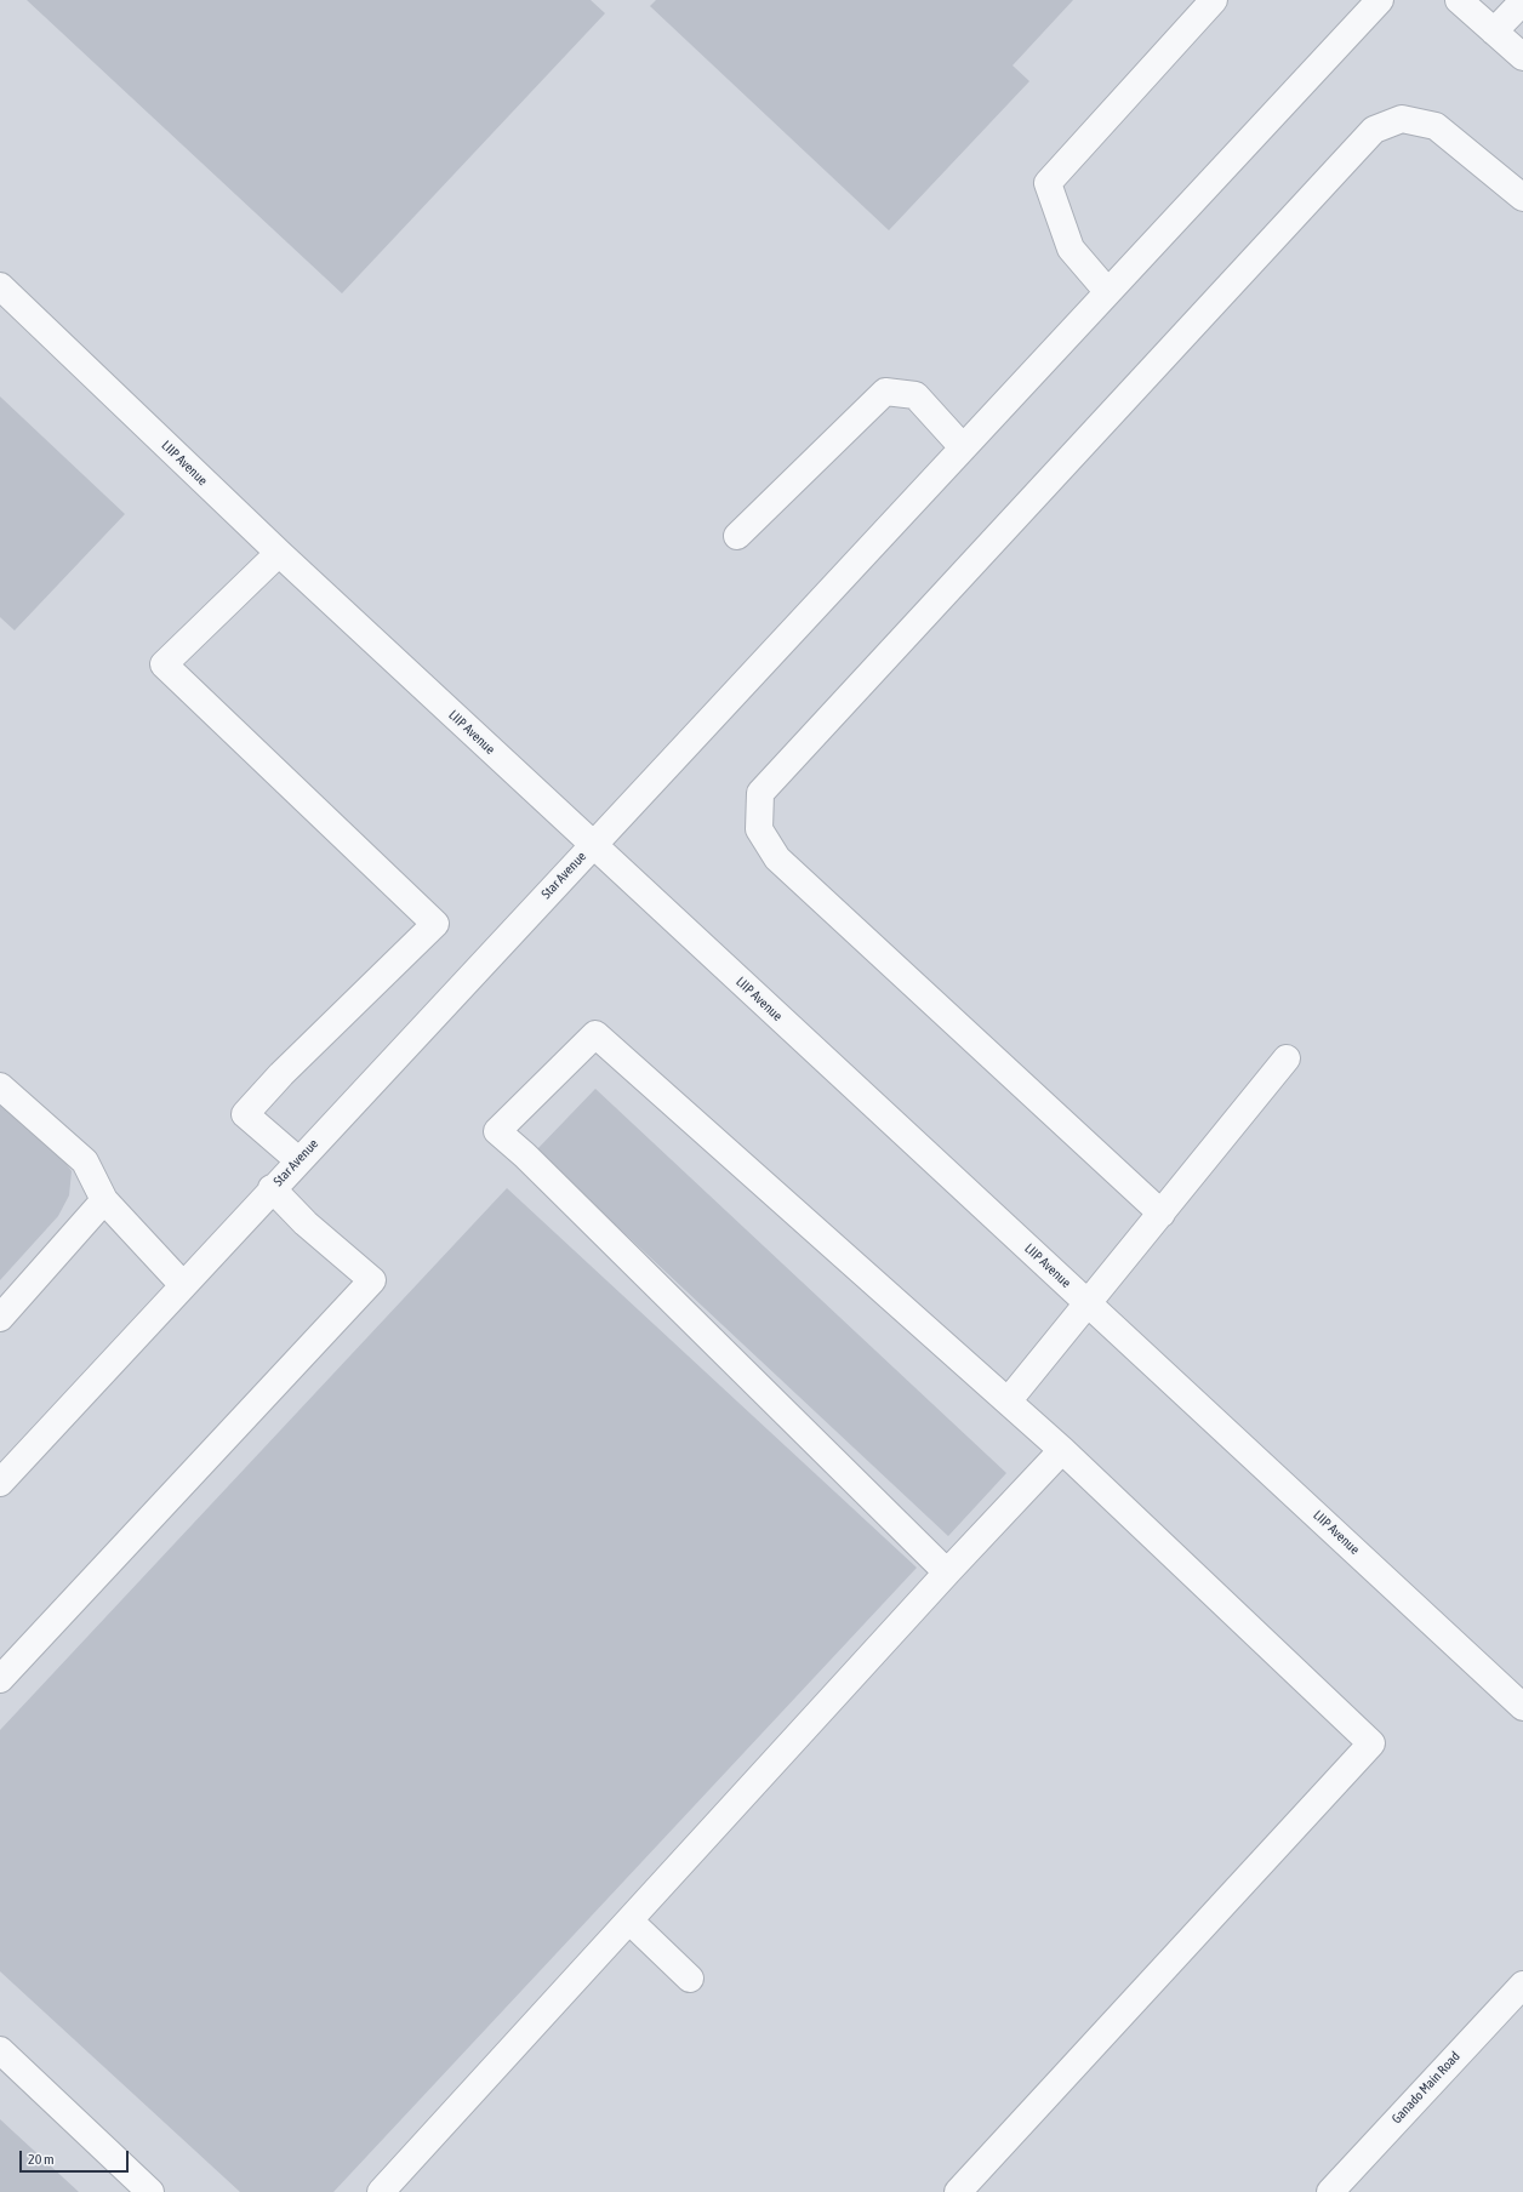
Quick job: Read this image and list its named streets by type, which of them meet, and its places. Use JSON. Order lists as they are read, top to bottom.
{
  "streets": {
    "street": ["LIIP Avenue", "Star Avenue", "Ganado Main Road"]
  },
  "crossings": [
    ["LIIP Avenue", "Star Avenue"]
  ],
  "scale_bar": "20 m"
}
